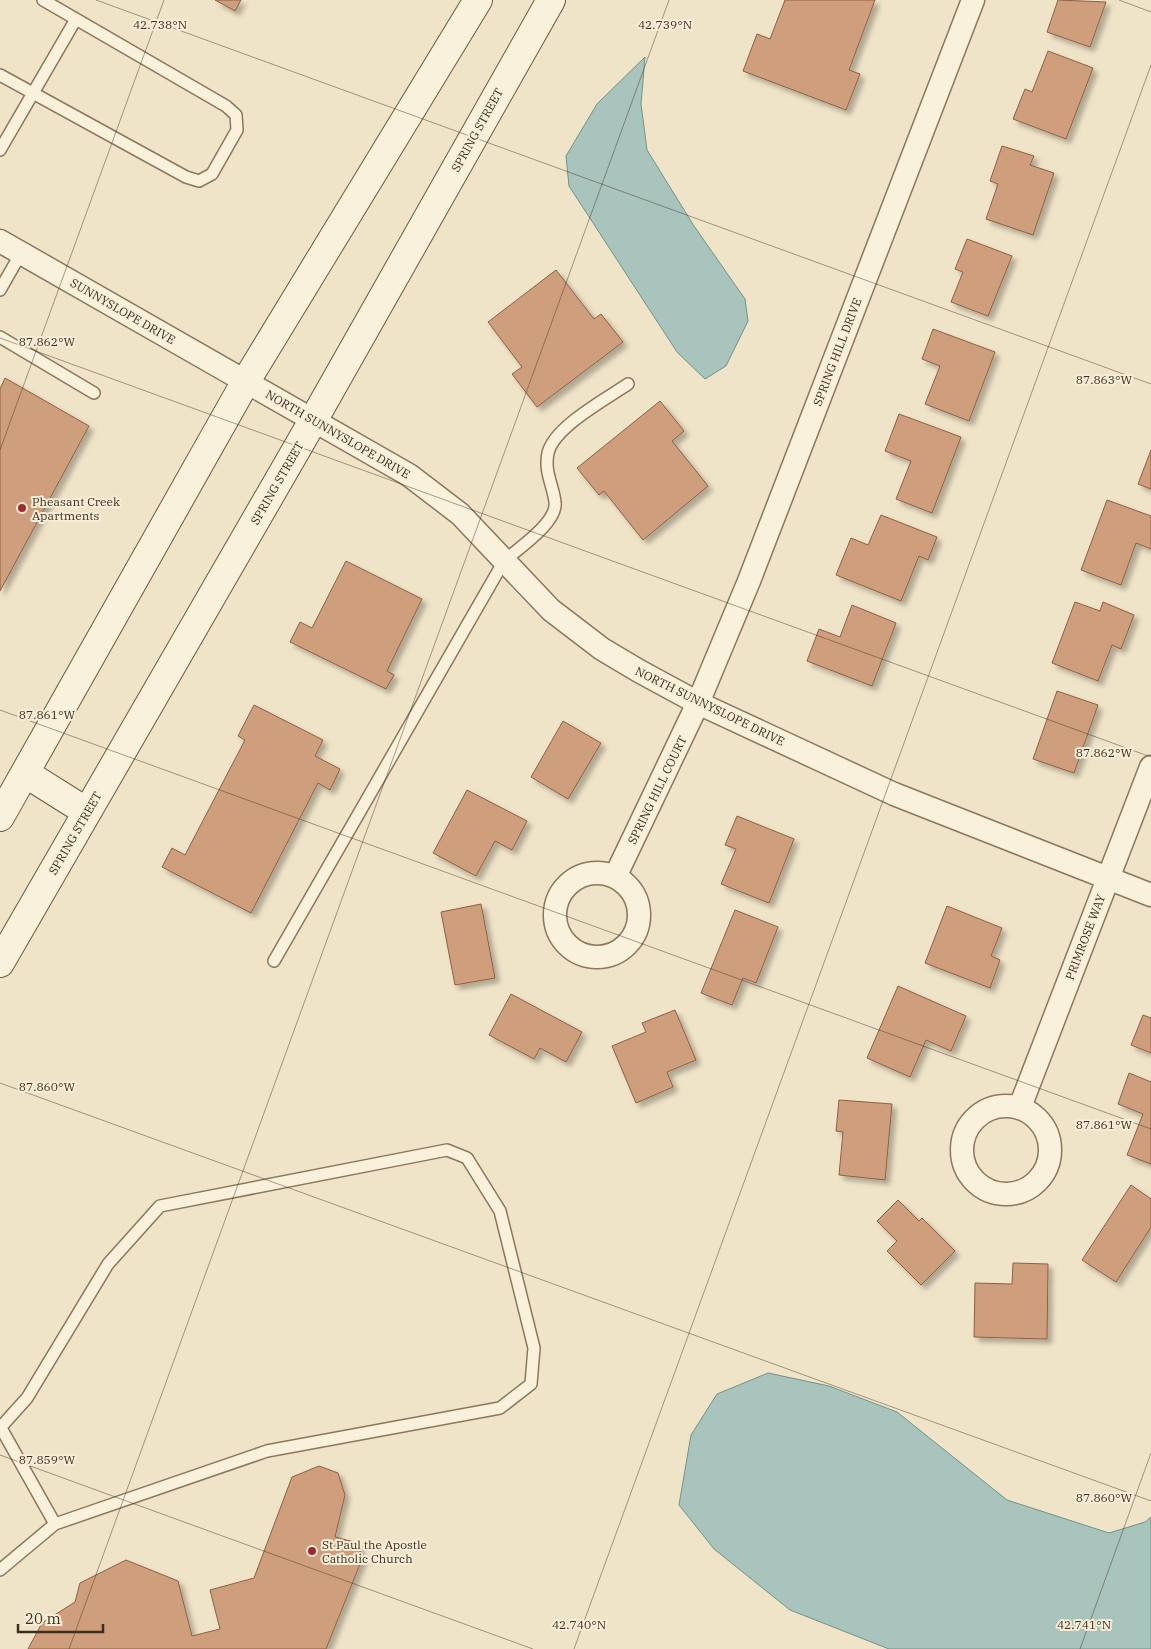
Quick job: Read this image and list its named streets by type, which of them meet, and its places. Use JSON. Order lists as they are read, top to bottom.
{
  "streets": {
    "main road": ["SPRING STREET"],
    "street": [
      "SUNNYSLOPE DRIVE",
      "SPRING HILL DRIVE",
      "NORTH SUNNYSLOPE DRIVE",
      "SPRING HILL COURT",
      "PRIMROSE WAY"
    ]
  },
  "crossings": [
    ["SPRING STREET", "NORTH SUNNYSLOPE DRIVE"],
    ["SUNNYSLOPE DRIVE", "NORTH SUNNYSLOPE DRIVE"],
    ["SPRING HILL DRIVE", "NORTH SUNNYSLOPE DRIVE"],
    ["SPRING HILL DRIVE", "SPRING HILL COURT"],
    ["NORTH SUNNYSLOPE DRIVE", "SPRING HILL COURT"],
    ["NORTH SUNNYSLOPE DRIVE", "PRIMROSE WAY"]
  ],
  "places": ["Pheasant Creek Apartments", "St Paul the Apostle Catholic Church"],
  "scale_bar": "20 m",
  "coordinates": [
    "42.738°N",
    "42.739°N",
    "87.862°W",
    "87.863°W",
    "87.861°W",
    "87.860°W",
    "87.859°W",
    "42.740°N",
    "42.741°N"
  ]
}
